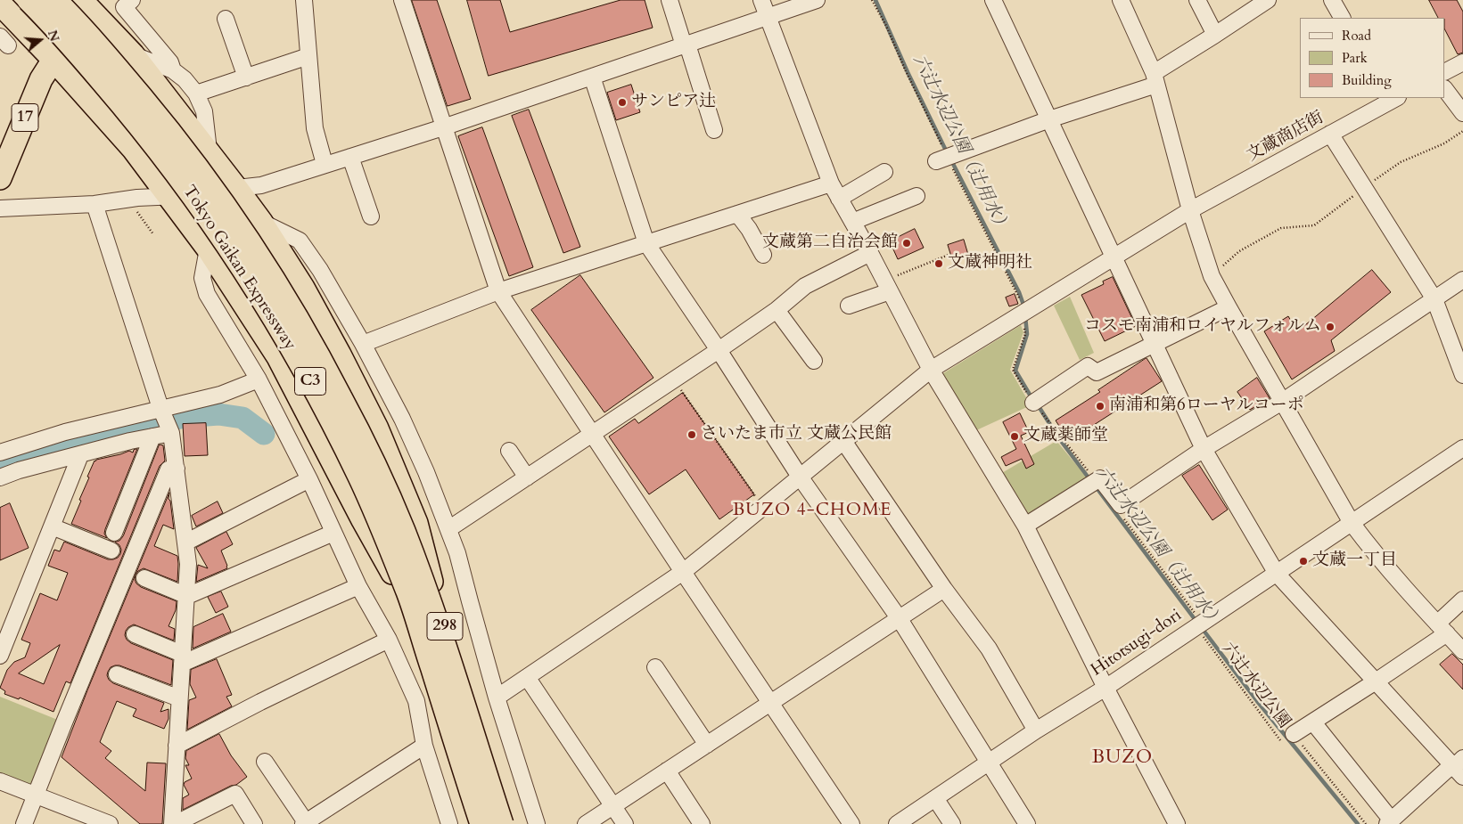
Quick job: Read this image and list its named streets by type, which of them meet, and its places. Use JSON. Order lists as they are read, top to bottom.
{
  "streets": {
    "highway": [
      "17",
      "Tokyo Gaikan Expressway",
      "C3",
      "298"
    ],
    "street": ["文蔵商店街", "Hitotsugi-dori"],
    "path": ["六辻水辺公園"]
  },
  "crossings": [
    ["Hitotsugi-dori", "六辻水辺公園"]
  ],
  "districts": ["BUZO 4-CHOME", "BUZO"],
  "water": ["六辻水辺公園（辻用水）"],
  "places": [
    "サンピア辻",
    "文蔵第二自治会館",
    "文蔵神明社",
    "コスモ南浦和ロイヤルフォルム",
    "南浦和第6ローヤルコーポ",
    "さいたま市立 文蔵公民館",
    "文蔵薬師堂",
    "文蔵一丁目"
  ],
  "legend": ["Road", "Park", "Building"],
  "north": "right"
}
